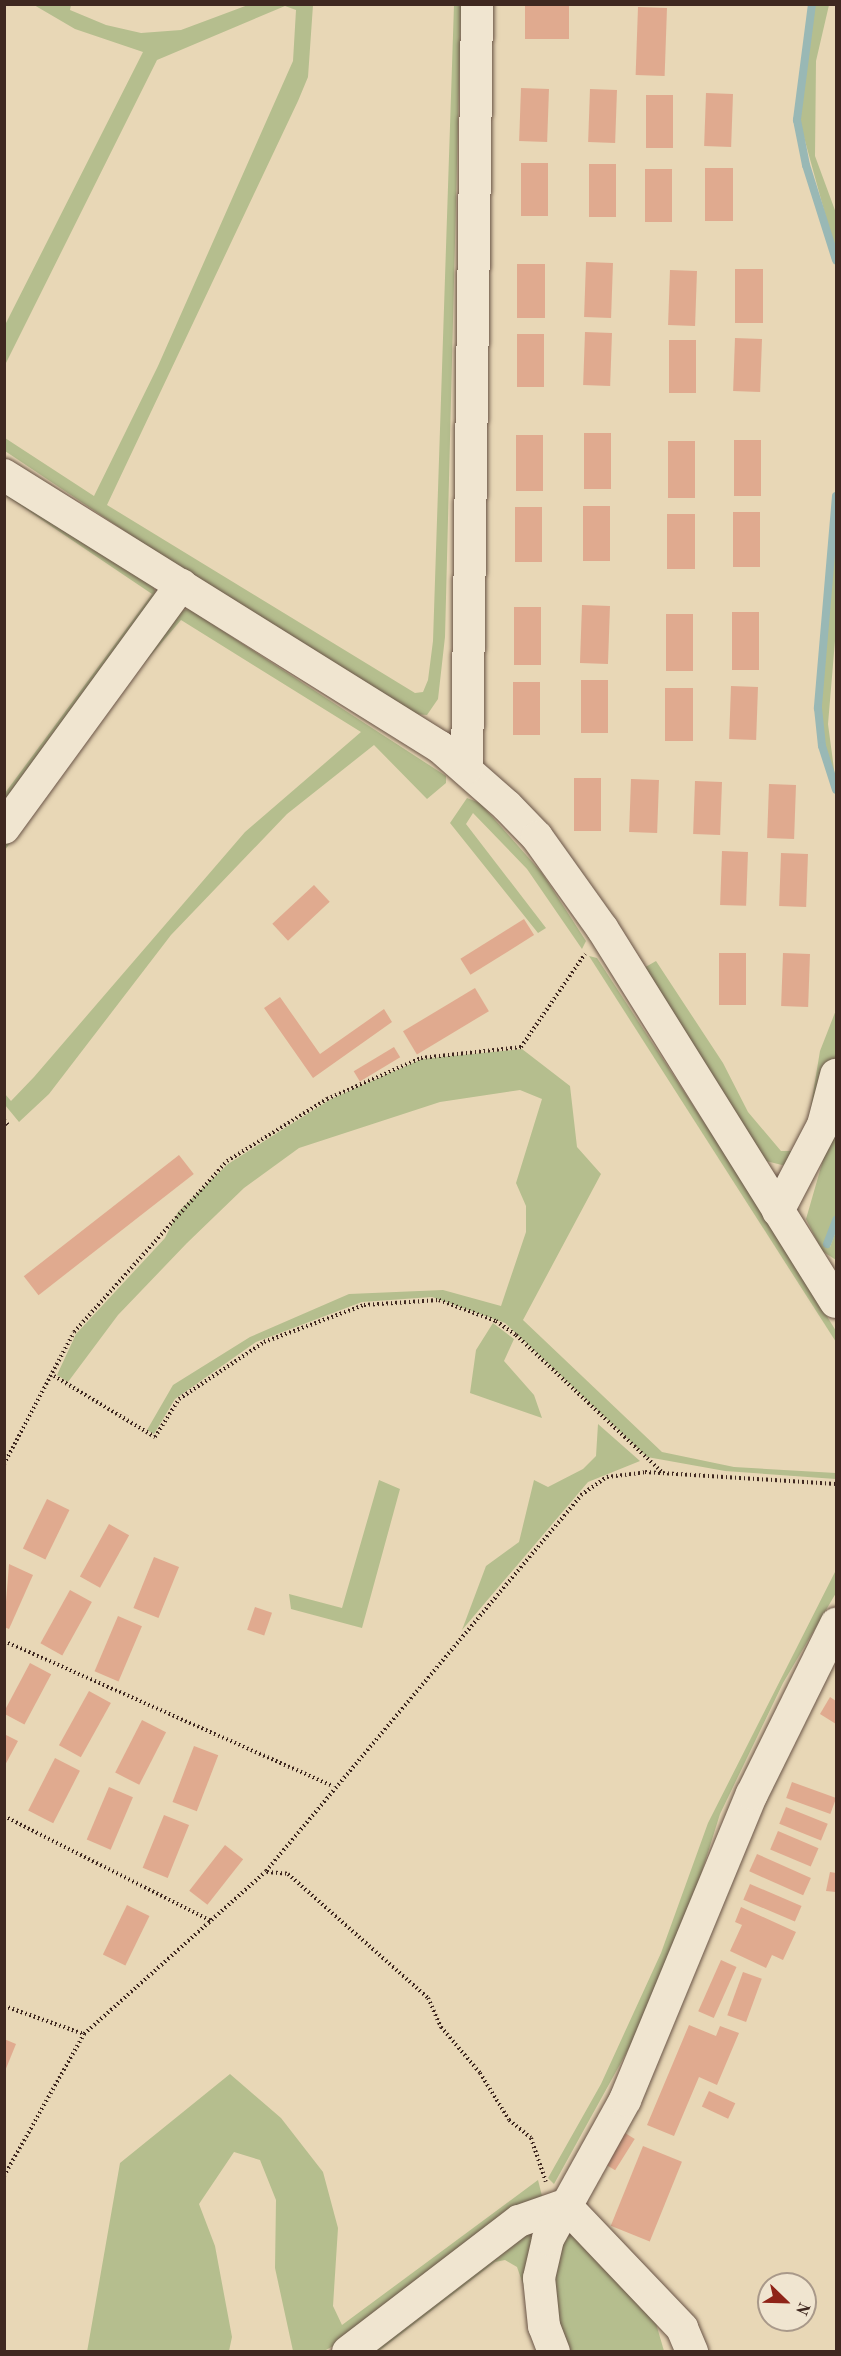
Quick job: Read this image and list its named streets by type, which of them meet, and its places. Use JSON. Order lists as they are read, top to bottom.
{
  "north": "bottom right"
}
